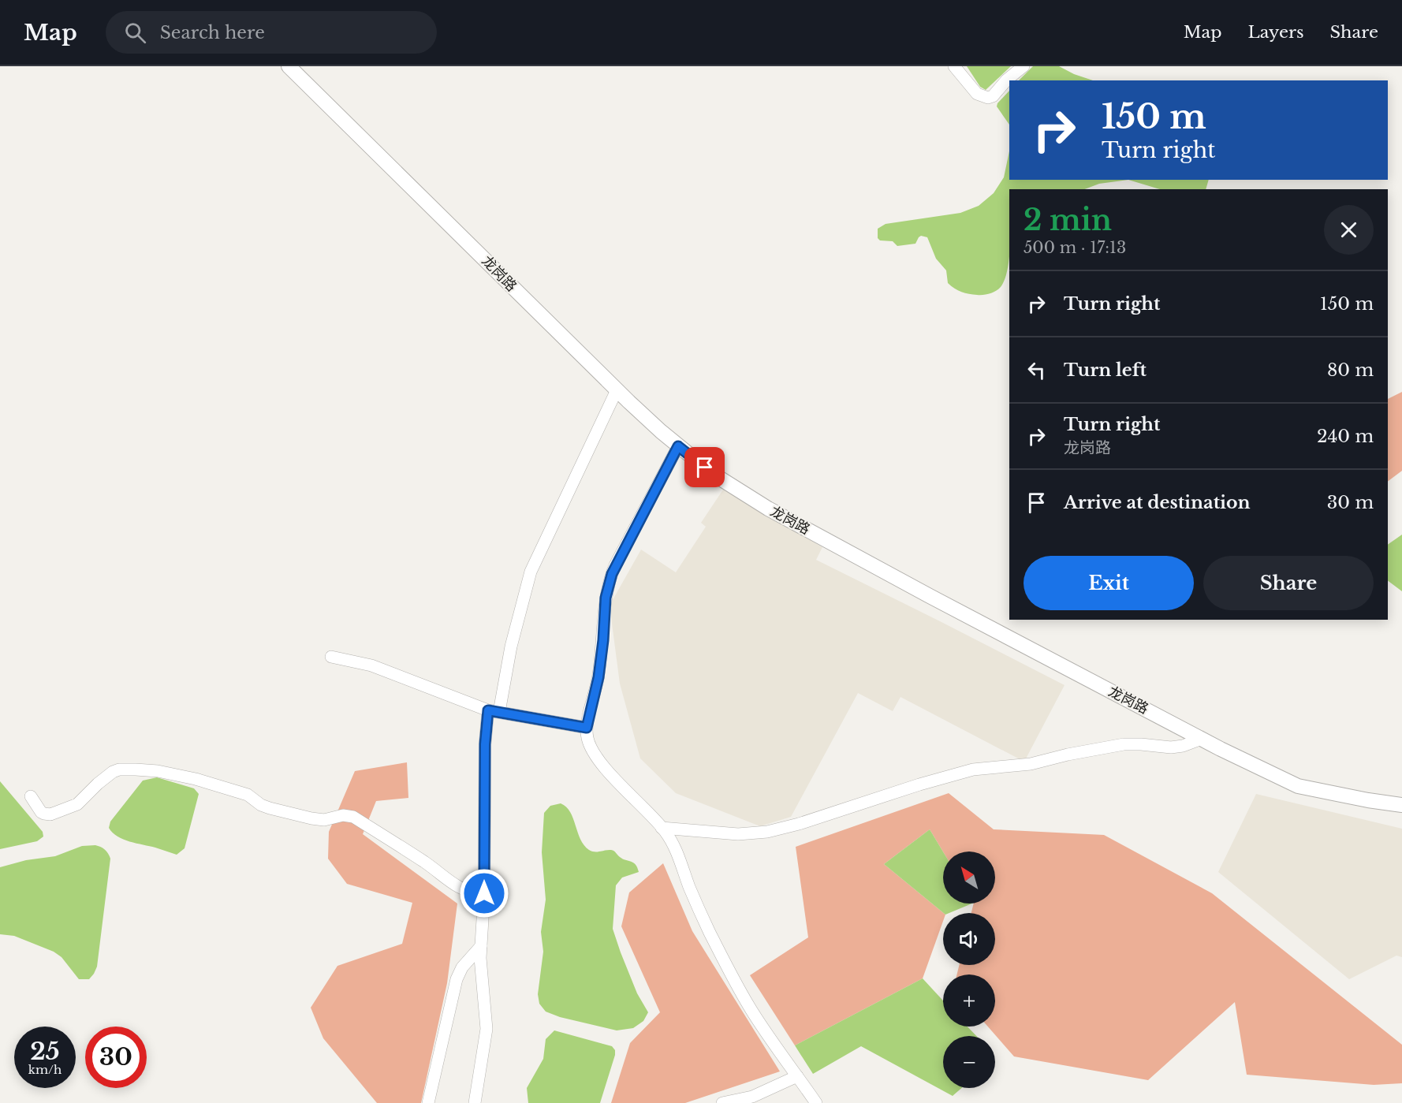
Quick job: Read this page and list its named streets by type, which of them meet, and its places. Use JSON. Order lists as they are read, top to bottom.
{
  "streets": {
    "main road": ["龙岗路"]
  },
  "north": "top left",
  "page": {
    "header": "Map",
    "search": "Search here",
    "nav": ["Map", "Layers", "Share"],
    "turn": ["150 m", "Turn right"],
    "heading": ["2 min", "500 m · 17:13"],
    "list": [
      {
        "name": "Turn right",
        "value": "150 m"
      },
      {
        "name": "Turn left",
        "value": "80 m"
      },
      {
        "name": "Turn right",
        "note": "龙岗路",
        "value": "240 m"
      },
      {
        "name": "Arrive at destination",
        "value": "30 m"
      }
    ],
    "buttons": ["Exit", "Share"],
    "map_buttons": ["+", "−"],
    "speed": "25 km/h",
    "limit": "30"
  }
}
